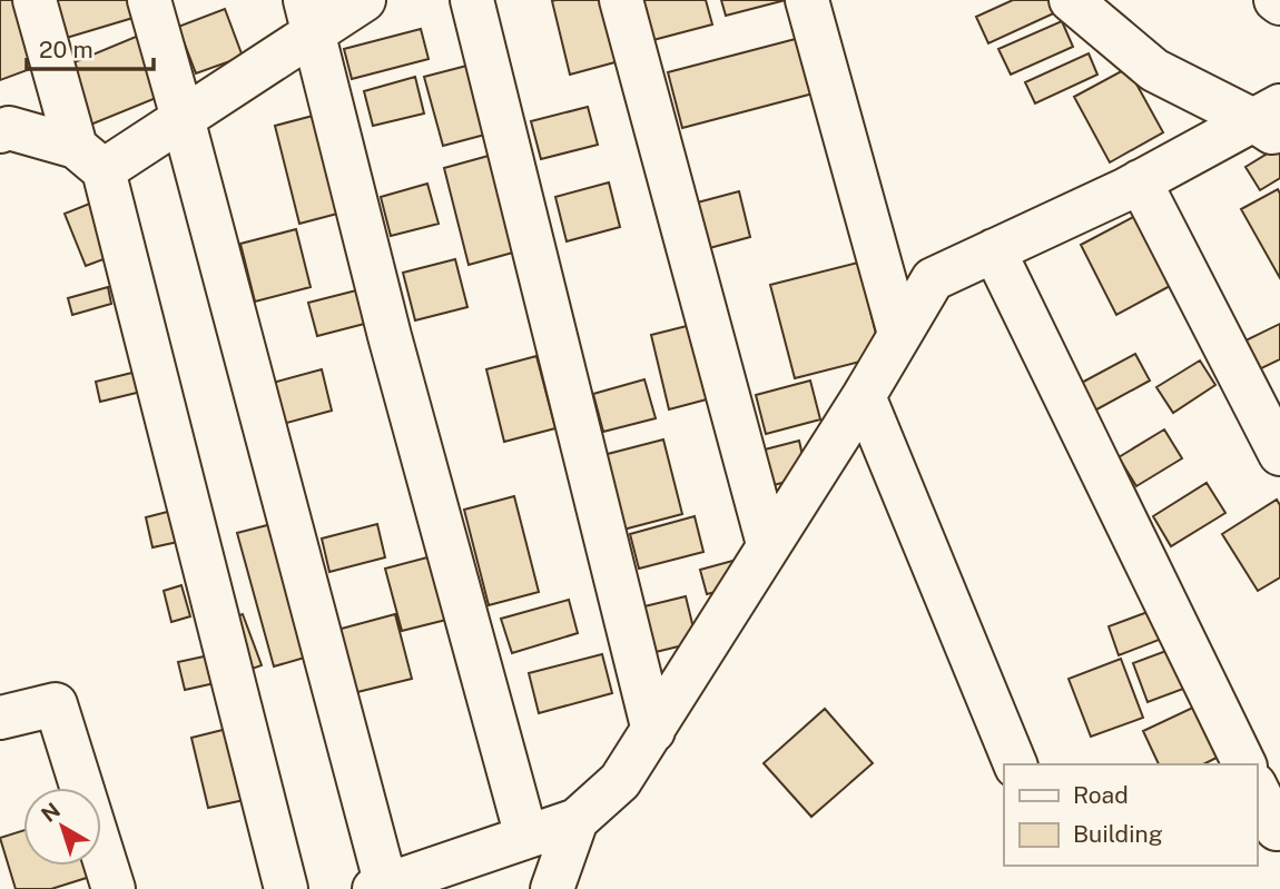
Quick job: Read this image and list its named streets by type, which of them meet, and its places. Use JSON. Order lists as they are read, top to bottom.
{
  "legend": ["Road", "Building"],
  "scale_bar": "20 m",
  "north": "top left"
}
